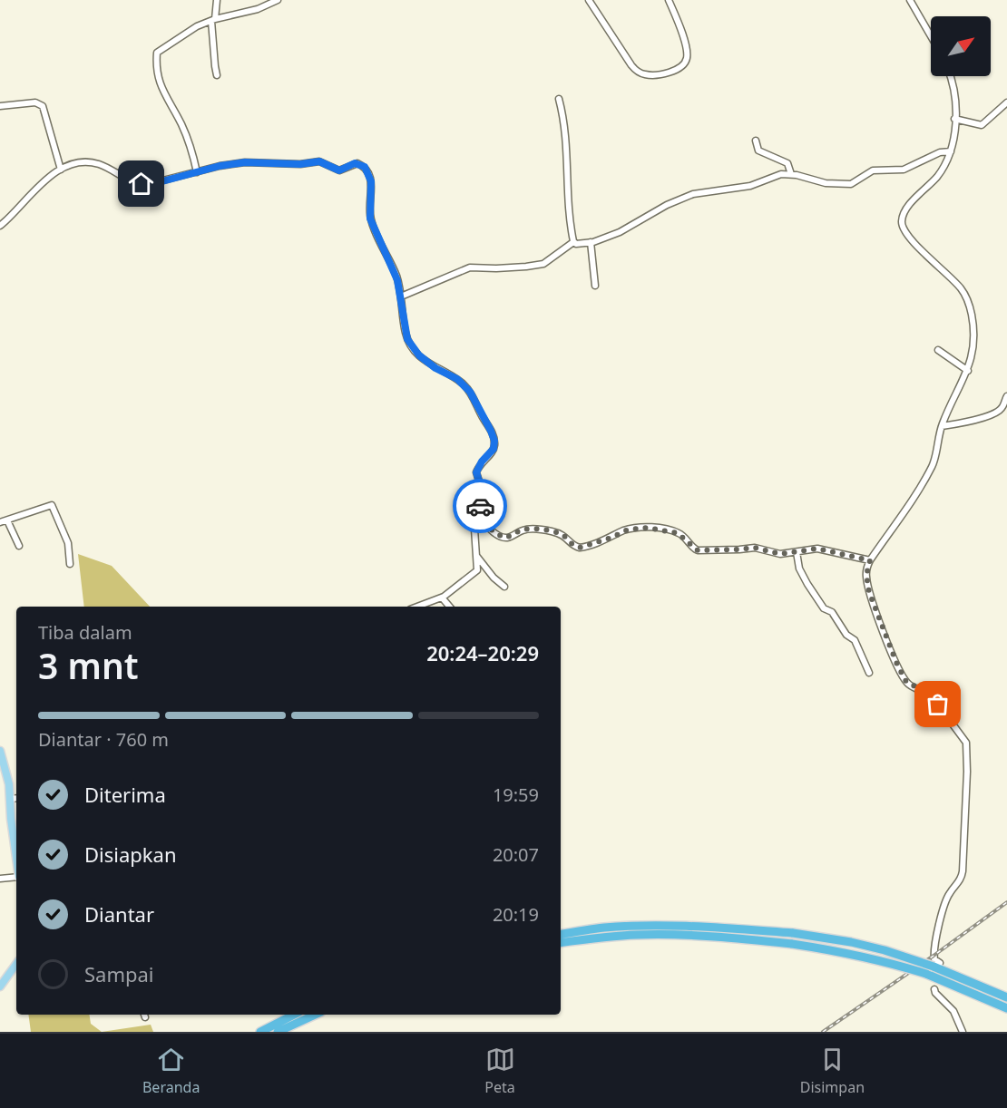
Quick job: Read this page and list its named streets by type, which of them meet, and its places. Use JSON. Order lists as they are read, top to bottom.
{
  "north": "top right",
  "page": {
    "heading": ["3 mnt", "Tiba dalam", "20:24–20:29"],
    "bar": "Diantar · 760 m",
    "list": [
      ["Diterima", "19:59"],
      ["Disiapkan", "20:07"],
      ["Diantar", "20:19"],
      "Sampai"
    ],
    "tabs": ["Beranda", "Peta", "Disimpan"]
  }
}
